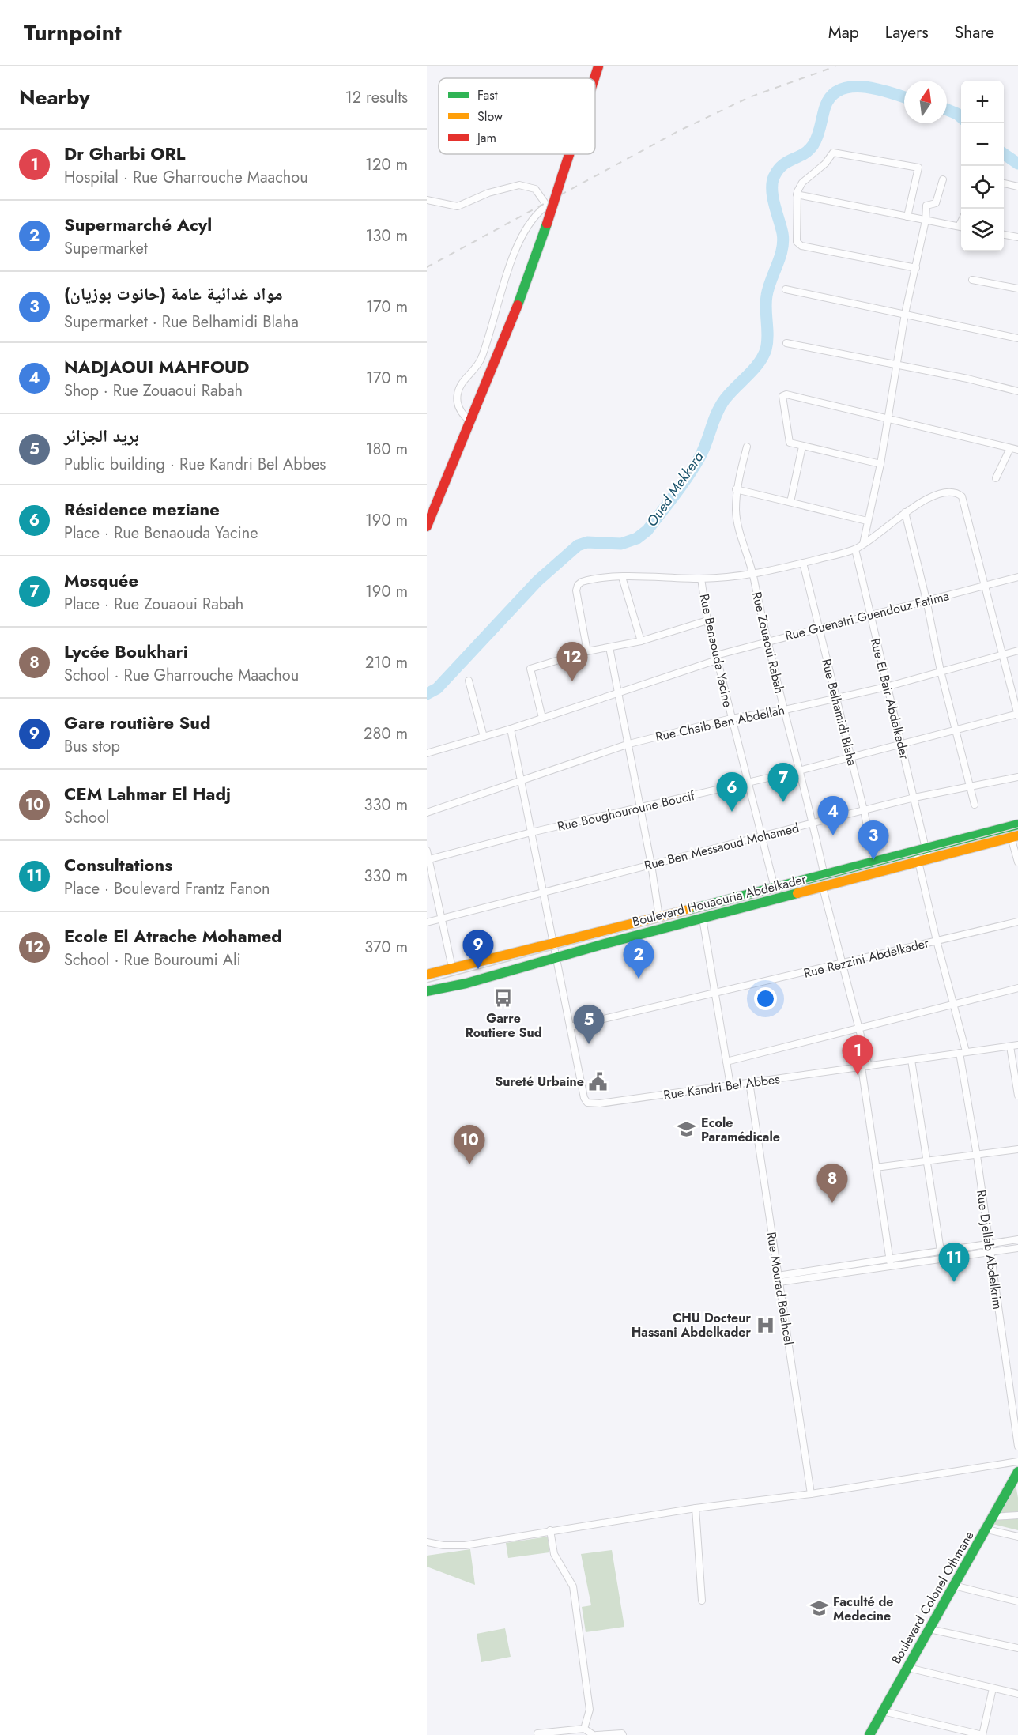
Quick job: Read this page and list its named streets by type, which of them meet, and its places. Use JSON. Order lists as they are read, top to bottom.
{
  "streets": {
    "main road": ["Boulevard Houaouria Abdelkader", "Boulevard Colonel Othmane"],
    "street": [
      "Rue Guenatri Guendouz Fatima",
      "Rue Zouaoui Rabah",
      "Rue Benaouda Yacine",
      "Rue El Bair Abdelkader",
      "Rue Belhamidi Blaha",
      "Rue Chaib Ben Abdellah",
      "Rue Boughouroune Boucif",
      "Rue Ben Messaoud Mohamed",
      "Rue Rezzini Abdelkader",
      "Rue Kandri Bel Abbes",
      "Rue Djellab Abdelkrim",
      "Rue Mourad Belahcel"
    ]
  },
  "crossings": [
    ["Rue Guenatri Guendouz Fatima", "Rue Zouaoui Rabah"],
    ["Rue Guenatri Guendouz Fatima", "Rue Benaouda Yacine"],
    ["Rue Guenatri Guendouz Fatima", "Rue El Bair Abdelkader"],
    ["Rue Guenatri Guendouz Fatima", "Rue Belhamidi Blaha"],
    ["Rue Guenatri Guendouz Fatima", "Rue Kandri Bel Abbes"],
    ["Rue Zouaoui Rabah", "Rue Chaib Ben Abdellah"],
    ["Rue Zouaoui Rabah", "Rue Boughouroune Boucif"],
    ["Rue Zouaoui Rabah", "Rue Ben Messaoud Mohamed"],
    ["Rue Zouaoui Rabah", "Boulevard Houaouria Abdelkader"],
    ["Rue Benaouda Yacine", "Rue Chaib Ben Abdellah"],
    ["Rue Benaouda Yacine", "Rue Boughouroune Boucif"],
    ["Rue Benaouda Yacine", "Rue Ben Messaoud Mohamed"],
    ["Rue Benaouda Yacine", "Boulevard Houaouria Abdelkader"],
    ["Rue El Bair Abdelkader", "Rue Chaib Ben Abdellah"],
    ["Rue El Bair Abdelkader", "Rue Boughouroune Boucif"],
    ["Rue El Bair Abdelkader", "Rue Ben Messaoud Mohamed"],
    ["Rue El Bair Abdelkader", "Boulevard Houaouria Abdelkader"],
    ["Rue El Bair Abdelkader", "Rue Rezzini Abdelkader"],
    ["Rue El Bair Abdelkader", "Rue Djellab Abdelkrim"],
    ["Rue Belhamidi Blaha", "Rue Chaib Ben Abdellah"],
    ["Rue Belhamidi Blaha", "Rue Boughouroune Boucif"],
    ["Rue Belhamidi Blaha", "Rue Ben Messaoud Mohamed"],
    ["Rue Belhamidi Blaha", "Boulevard Houaouria Abdelkader"],
    ["Rue Chaib Ben Abdellah", "Rue Kandri Bel Abbes"],
    ["Rue Boughouroune Boucif", "Rue Kandri Bel Abbes"],
    ["Rue Ben Messaoud Mohamed", "Rue Kandri Bel Abbes"],
    ["Boulevard Houaouria Abdelkader", "Rue Kandri Bel Abbes"],
    ["Rue Rezzini Abdelkader", "Rue Kandri Bel Abbes"],
    ["Rue Rezzini Abdelkader", "Rue Djellab Abdelkrim"],
    ["Rue Kandri Bel Abbes", "Rue Djellab Abdelkrim"],
    ["Rue Kandri Bel Abbes", "Rue Mourad Belahcel"]
  ],
  "water": ["Oued Mekkera"],
  "places": {
    "bus stop": ["Garre Routiere Sud"],
    "public building": ["Sureté Urbaine"],
    "school or university": ["Ecole Paramédicale", "Faculté de Medecine"],
    "hospital": ["CHU Docteur Hassani Abdelkader"]
  },
  "legend": ["Fast", "Slow", "Jam"],
  "north": "top",
  "page": {
    "header": "Turnpoint",
    "nav": ["Map", "Layers", "Share"],
    "heading": ["Nearby", "12 results"],
    "map_buttons": ["+", "−"],
    "list": [
      {
        "mark": "1",
        "name": "Dr Gharbi ORL",
        "note": "Hospital · Rue Gharrouche Maachou",
        "value": "120 m"
      },
      {
        "mark": "2",
        "name": "Supermarché Acyl",
        "note": "Supermarket",
        "value": "130 m"
      },
      {
        "mark": "3",
        "name": "مواد غدائية عامة (حانوت بوزيان)",
        "note": "Supermarket · Rue Belhamidi Blaha",
        "value": "170 m"
      },
      {
        "mark": "4",
        "name": "NADJAOUI MAHFOUD",
        "note": "Shop · Rue Zouaoui Rabah",
        "value": "170 m"
      },
      {
        "mark": "5",
        "name": "بريد الجزائر",
        "note": "Public building · Rue Kandri Bel Abbes",
        "value": "180 m"
      },
      {
        "mark": "6",
        "name": "Résidence meziane",
        "note": "Place · Rue Benaouda Yacine",
        "value": "190 m"
      },
      {
        "mark": "7",
        "name": "Mosquée",
        "note": "Place · Rue Zouaoui Rabah",
        "value": "190 m"
      },
      {
        "mark": "8",
        "name": "Lycée Boukhari",
        "note": "School · Rue Gharrouche Maachou",
        "value": "210 m"
      },
      {
        "mark": "9",
        "name": "Gare routière Sud",
        "note": "Bus stop",
        "value": "280 m"
      },
      {
        "mark": "10",
        "name": "CEM Lahmar El Hadj",
        "note": "School",
        "value": "330 m"
      },
      {
        "mark": "11",
        "name": "Consultations",
        "note": "Place · Boulevard Frantz Fanon",
        "value": "330 m"
      },
      {
        "mark": "12",
        "name": "Ecole El Atrache Mohamed",
        "note": "School · Rue Bouroumi Ali",
        "value": "370 m"
      }
    ],
    "pins": [
      "12",
      "7",
      "6",
      "4",
      "3",
      "9",
      "2",
      "5",
      "1",
      "10",
      "8",
      "11"
    ]
  }
}
